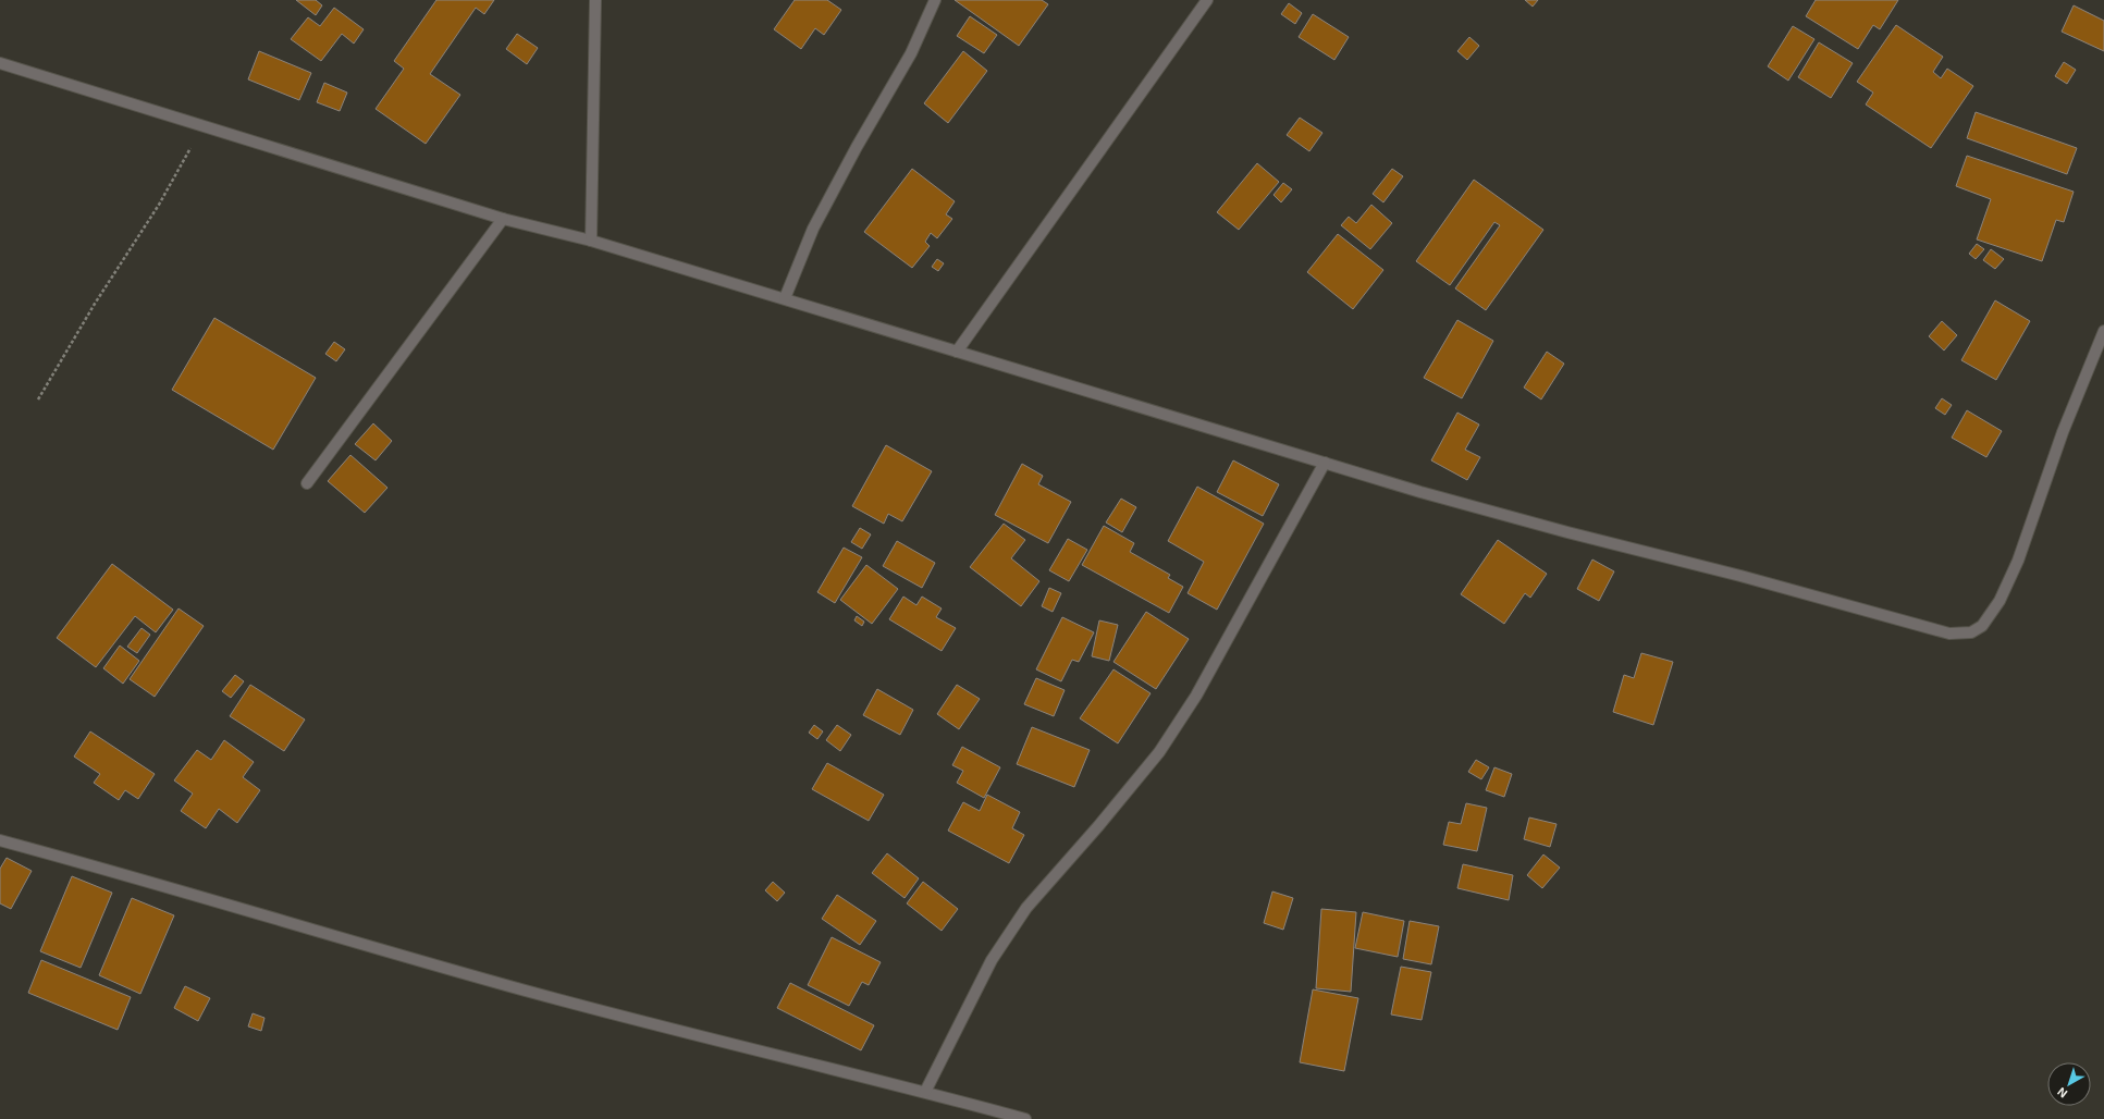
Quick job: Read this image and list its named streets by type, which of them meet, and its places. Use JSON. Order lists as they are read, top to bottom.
{
  "north": "bottom left"
}
